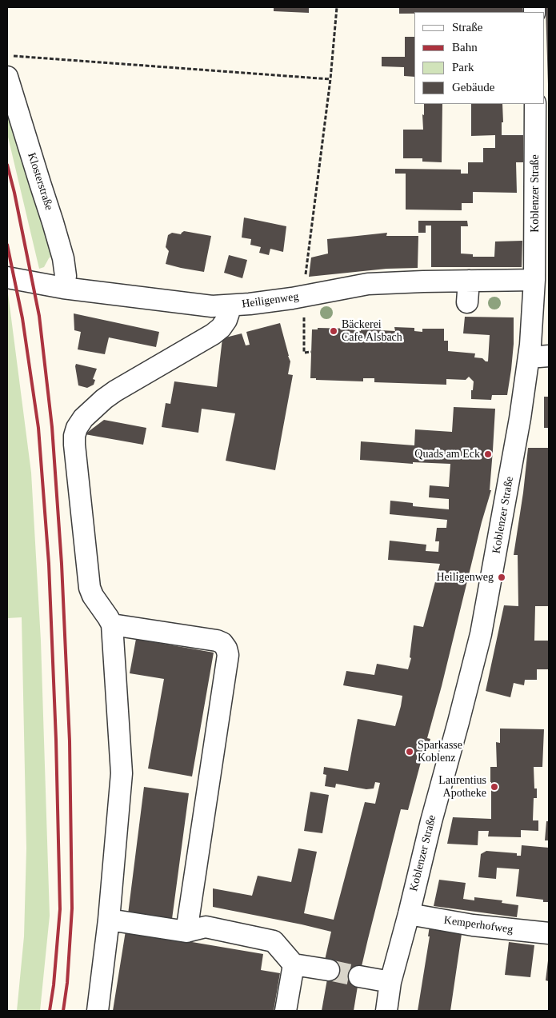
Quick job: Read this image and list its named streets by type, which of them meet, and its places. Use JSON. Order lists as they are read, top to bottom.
{
  "streets": {
    "street": [
      "Klosterstraße",
      "Koblenzer Straße",
      "Heiligenweg",
      "Kemperhofweg"
    ]
  },
  "crossings": [
    ["Klosterstraße", "Heiligenweg"],
    ["Koblenzer Straße", "Heiligenweg"],
    ["Koblenzer Straße", "Kemperhofweg"]
  ],
  "places": [
    "Bäckerei Cafe Alsbach",
    "Quads am Eck",
    "Heiligenweg",
    "Sparkasse Koblenz",
    "Laurentius Apotheke"
  ],
  "legend": [
    "Straße",
    "Bahn",
    "Park",
    "Gebäude"
  ]
}
